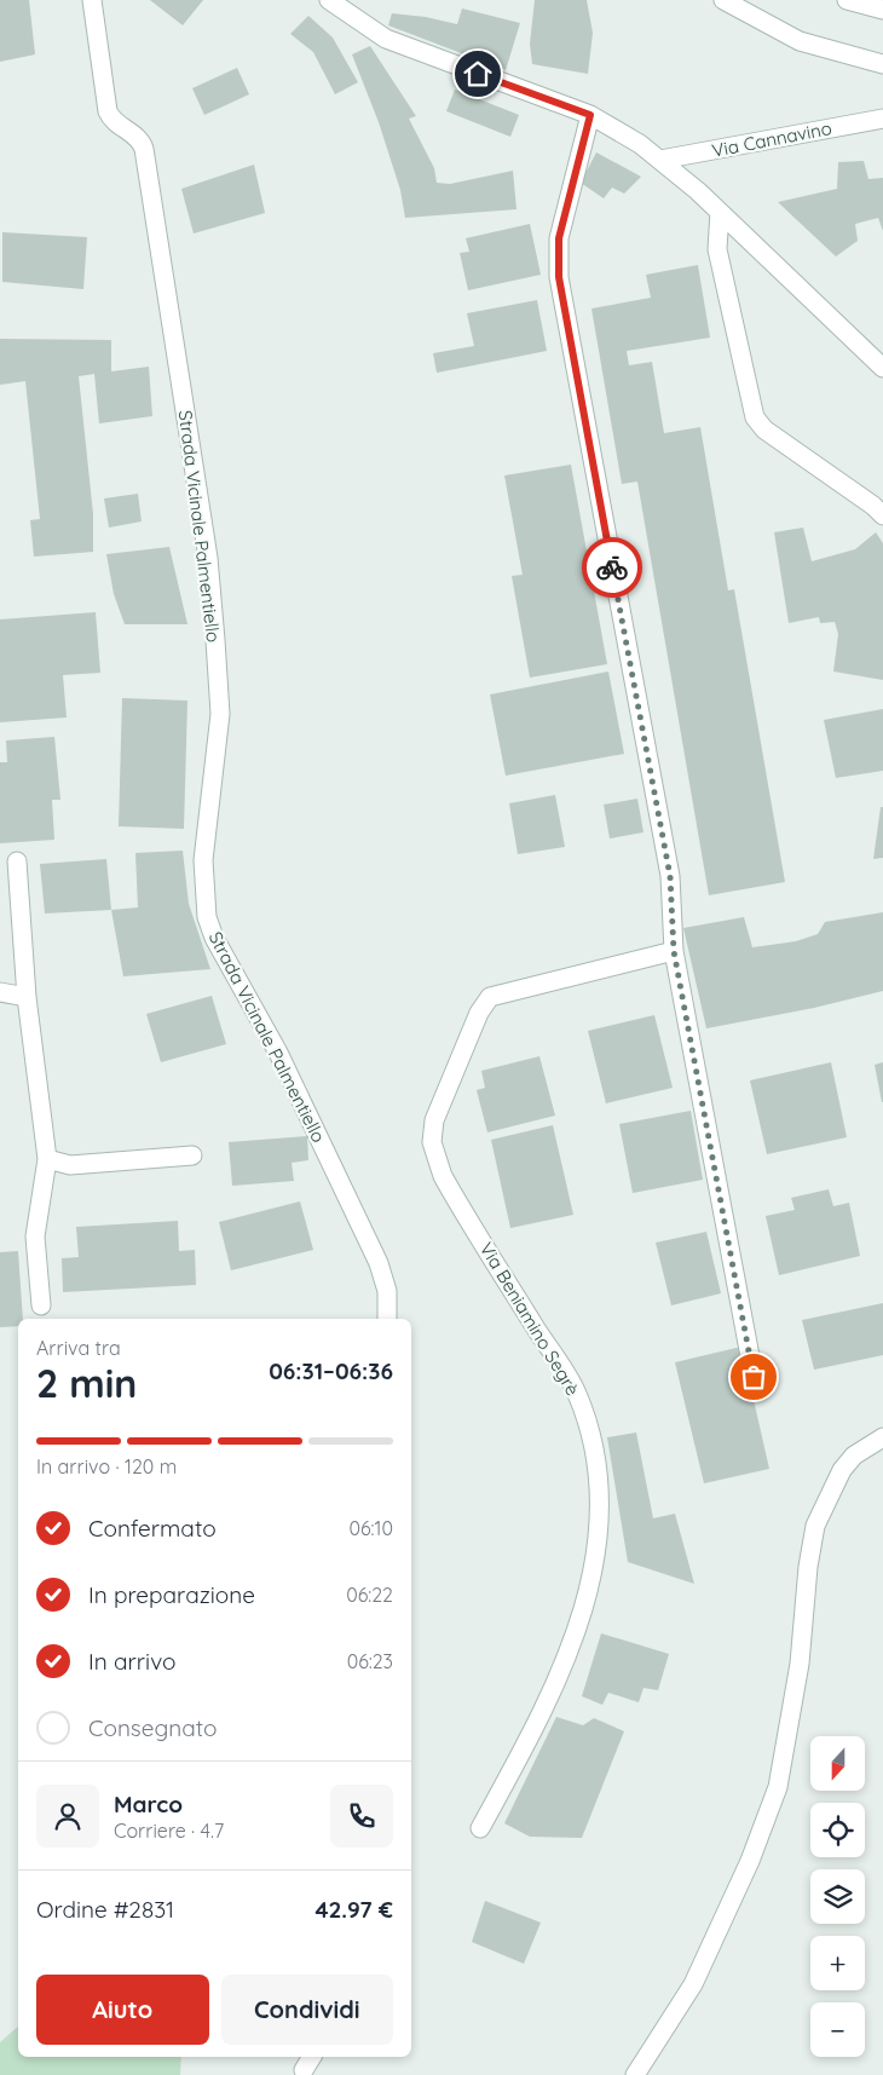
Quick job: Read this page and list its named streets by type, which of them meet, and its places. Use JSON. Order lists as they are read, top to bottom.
{
  "streets": {
    "street": ["Via Cannavino", "Strada Vicinale Palmentiello", "Via Beniamino Segrè"]
  },
  "north": "bottom",
  "page": {
    "heading": ["2 min", "Arriva tra", "06:31–06:36"],
    "panel": [
      "Marco",
      "Corriere · 4.7",
      "Ordine #2831",
      "42.97 €"
    ],
    "bar": "In arrivo · 120 m",
    "list": [
      ["Confermato", "06:10"],
      ["In preparazione", "06:22"],
      ["In arrivo", "06:23"],
      "Consegnato"
    ],
    "map_buttons": ["+", "−"],
    "buttons": ["Aiuto", "Condividi"]
  }
}
